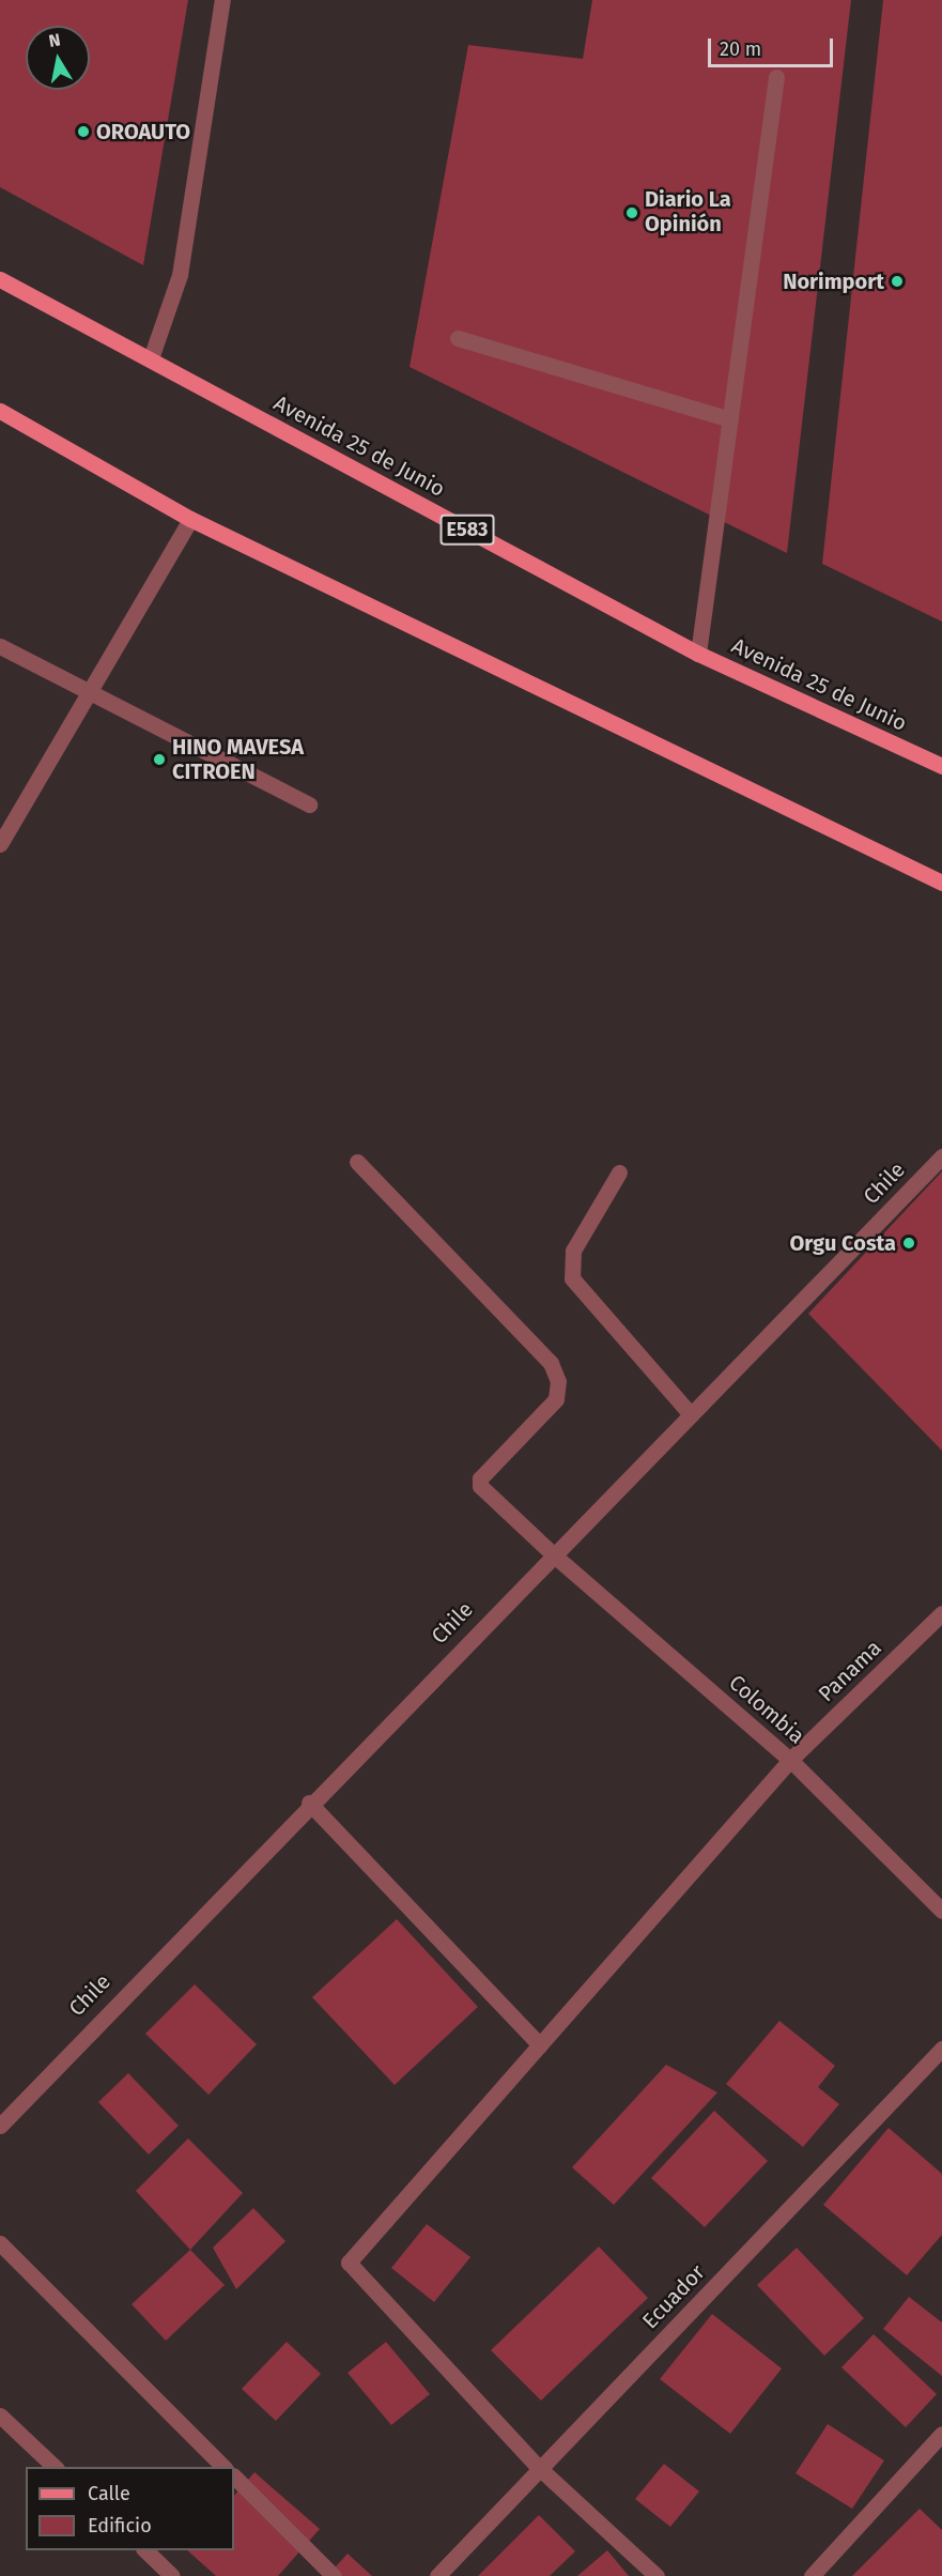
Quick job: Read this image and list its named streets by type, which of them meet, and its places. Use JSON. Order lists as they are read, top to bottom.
{
  "streets": {
    "main road": ["Avenida 25 de Junio", "E583"],
    "street": [
      "Chile",
      "Panama",
      "Colombia",
      "Ecuador"
    ]
  },
  "crossings": [
    ["Chile", "Colombia"],
    ["Panama", "Colombia"],
    ["Panama", "Ecuador"]
  ],
  "places": [
    "OROAUTO",
    "Diario La Opinión",
    "Norimport",
    "HINO MAVESA CITROEN",
    "Orgu Costa"
  ],
  "legend": ["Calle", "Edificio"],
  "scale_bar": "20 m",
  "north": "top"
}
